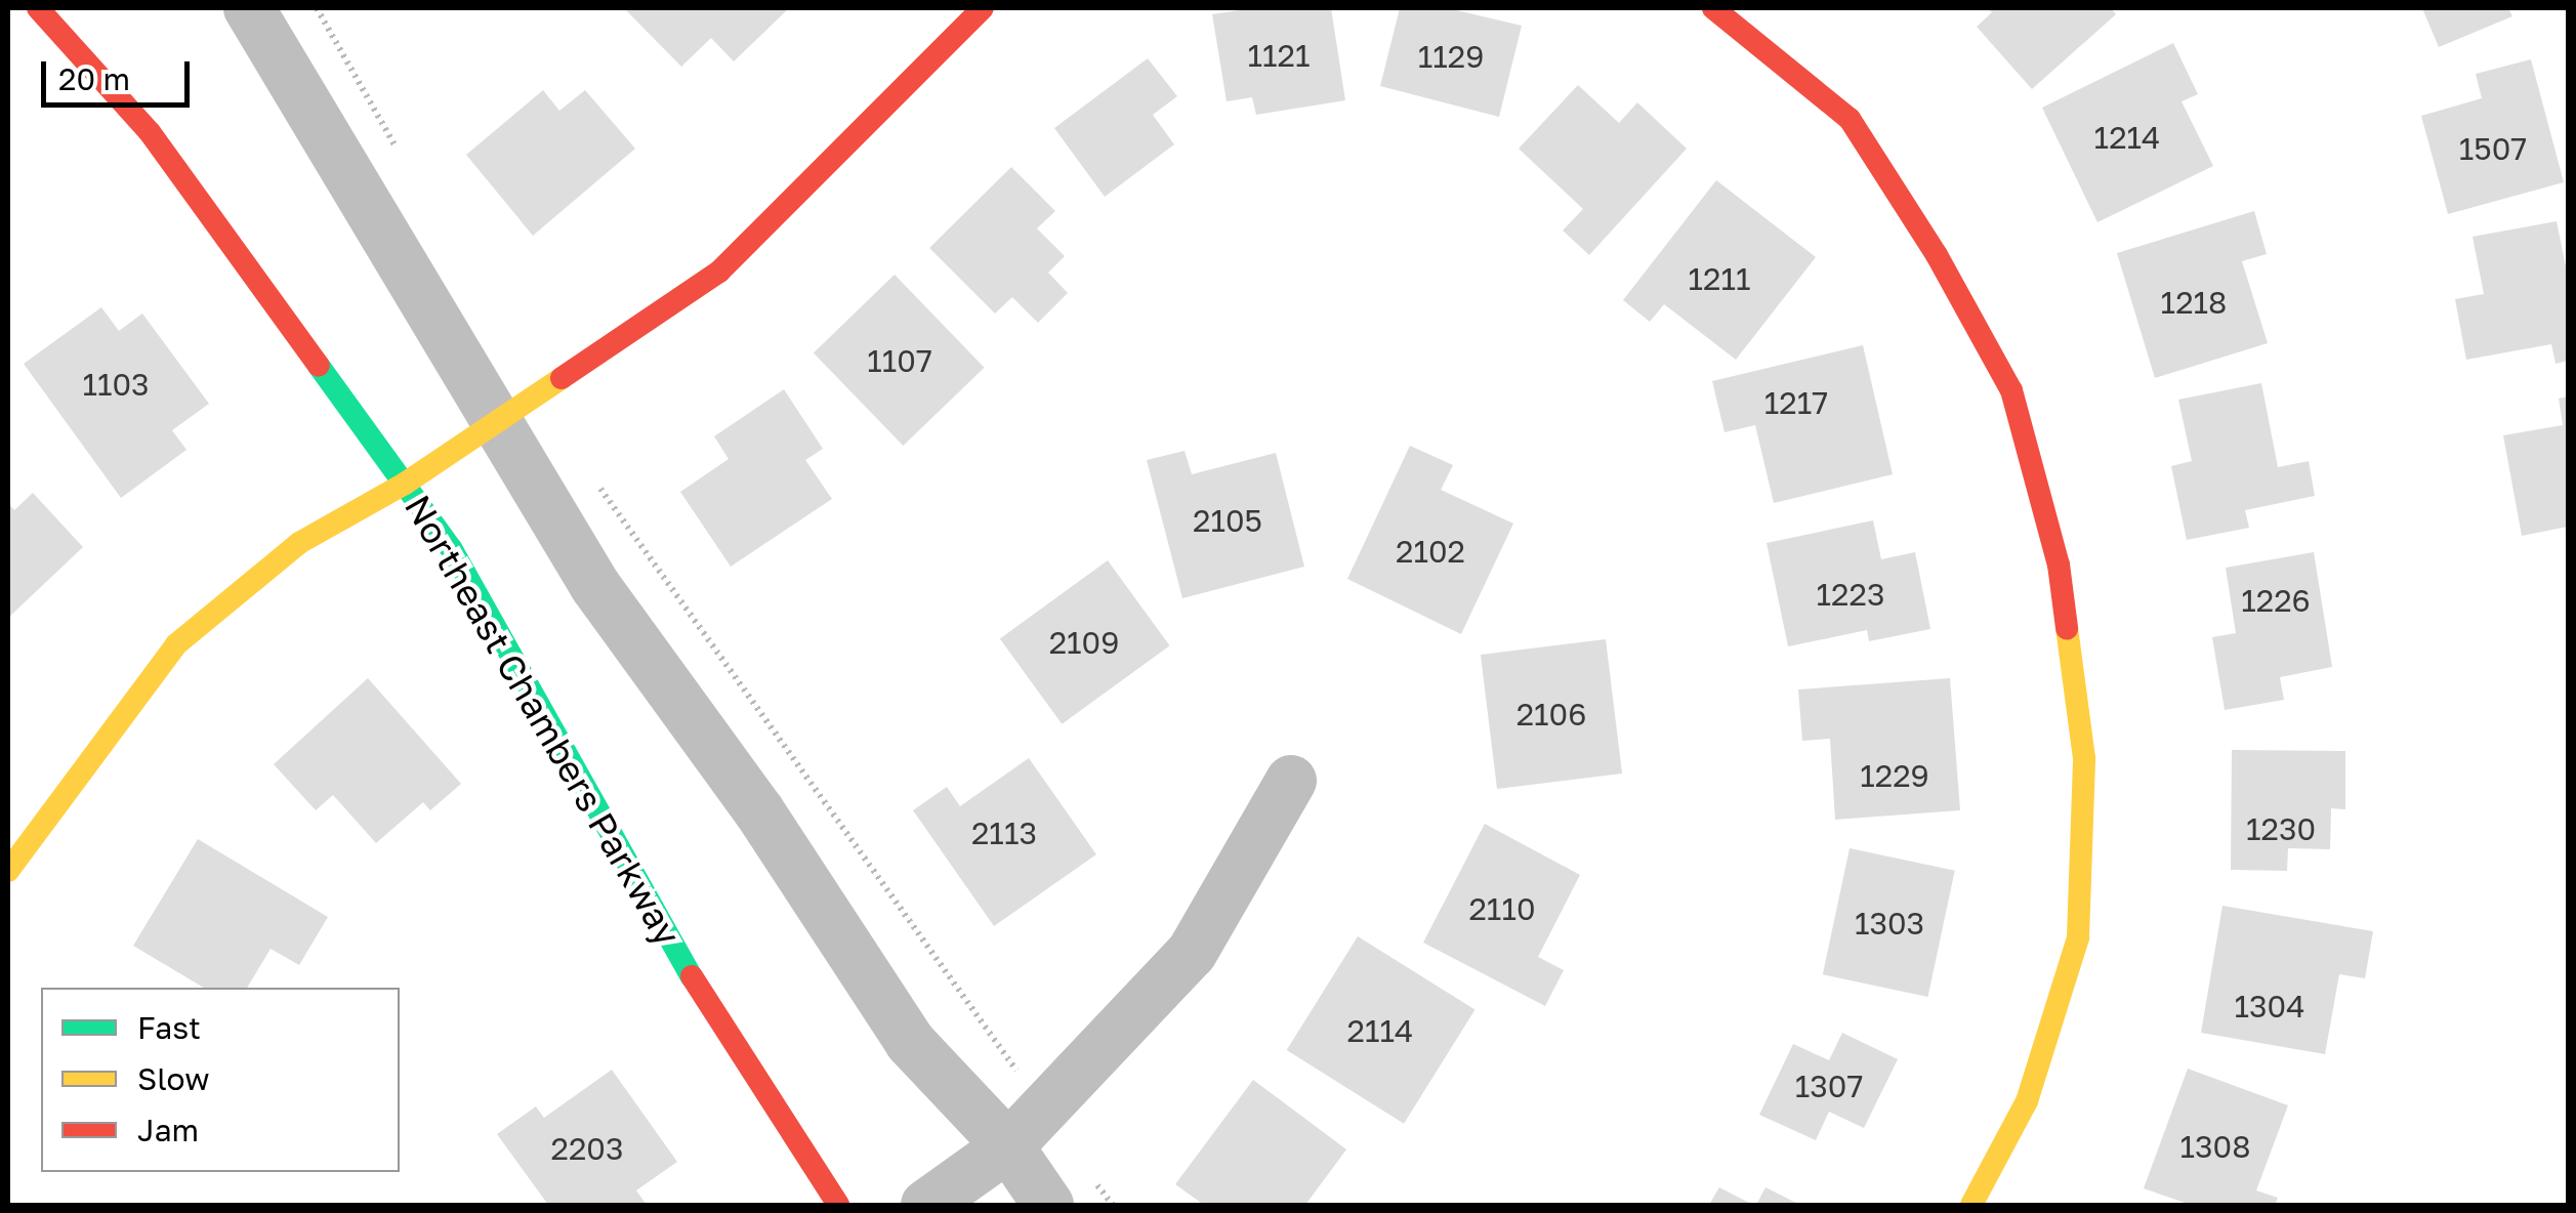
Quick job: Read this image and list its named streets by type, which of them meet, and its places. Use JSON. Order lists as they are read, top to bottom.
{
  "streets": {
    "street": ["Northeast Chambers Parkway"]
  },
  "house_numbers": [
    "1121",
    "1129",
    "1214",
    "1507",
    "1211",
    "1218",
    "1107",
    "1103",
    "1217",
    "2105",
    "2102",
    "1223",
    "1226",
    "2109",
    "2106",
    "1229",
    "1230",
    "2113",
    "2110",
    "1303",
    "1304",
    "2114",
    "1307",
    "1308",
    "2203"
  ],
  "legend": ["Fast", "Slow", "Jam"],
  "scale_bar": "20 m"
}
